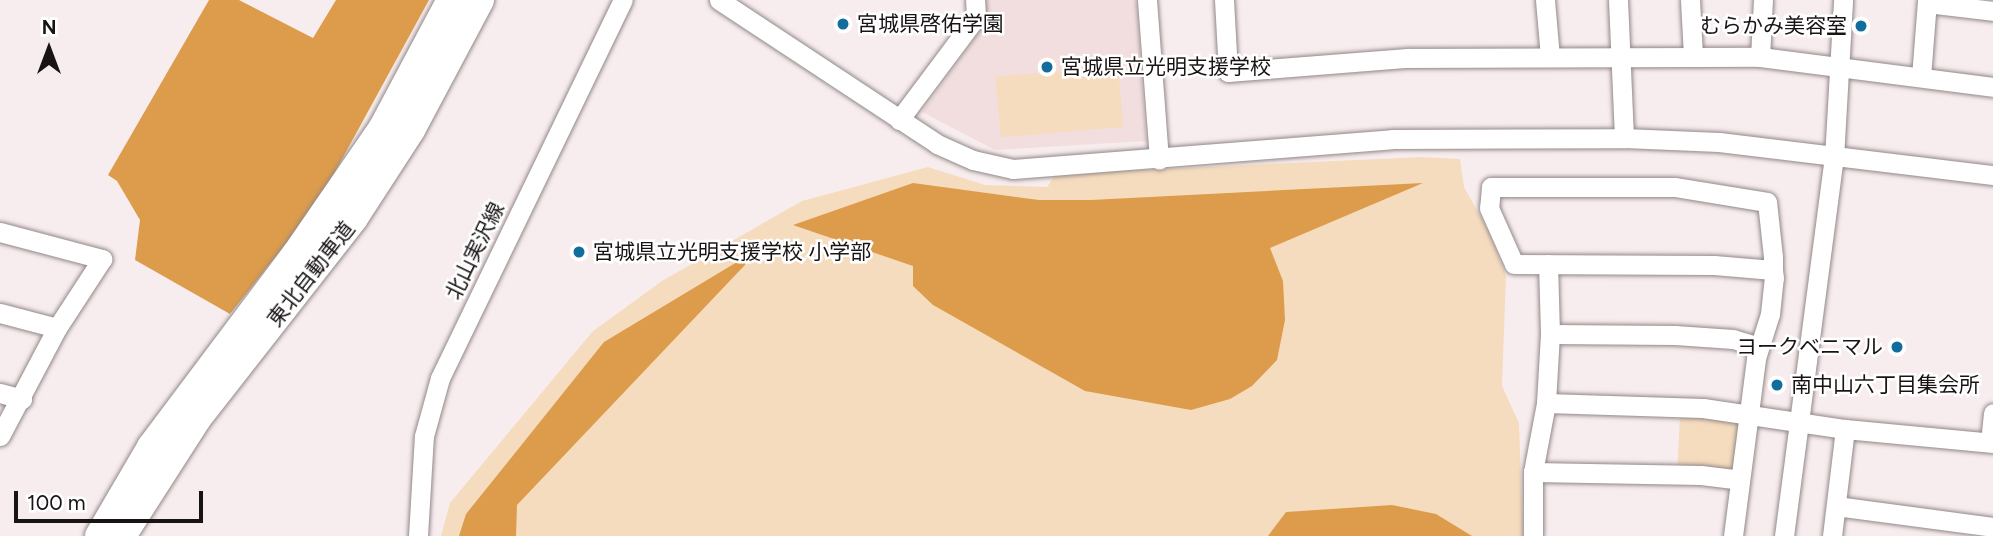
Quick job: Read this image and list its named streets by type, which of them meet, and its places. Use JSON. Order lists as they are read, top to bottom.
{
  "streets": {
    "highway": ["東北自動車道"],
    "street": ["北山実沢線"]
  },
  "places": [
    "宮城県啓佑学園",
    "むらかみ美容室",
    "宮城県立光明支援学校",
    "宮城県立光明支援学校 小学部",
    "ヨークベニマル",
    "南中山六丁目集会所"
  ],
  "scale_bar": "100 m",
  "north": "top"
}
